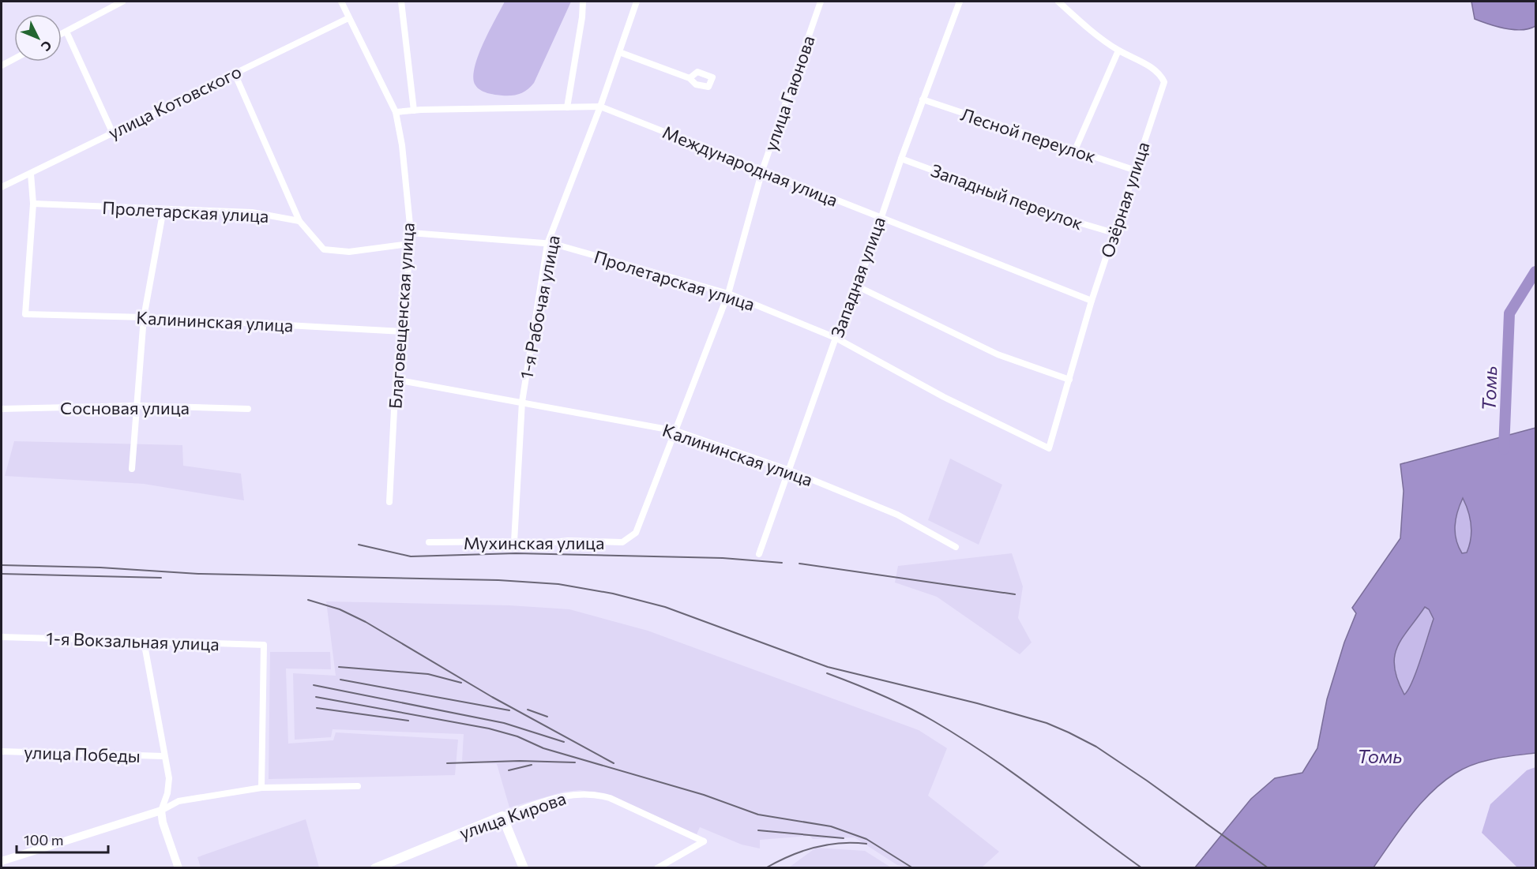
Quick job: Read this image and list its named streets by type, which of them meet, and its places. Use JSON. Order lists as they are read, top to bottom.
{
  "streets": {
    "main road": ["улица Кирова"],
    "street": [
      "улица Гаюнова",
      "улица Котовского",
      "Лесной переулок",
      "Международная улица",
      "Западный переулок",
      "Озёрная улица",
      "Пролетарская улица",
      "Западная улица",
      "1-я Рабочая улица",
      "Благовещенская улица",
      "Калининская улица",
      "Сосновая улица",
      "Мухинская улица",
      "1-я Вокзальная улица",
      "улица Победы"
    ]
  },
  "crossings": [
    ["улица Гаюнова", "Международная улица"],
    ["улица Гаюнова", "Пролетарская улица"],
    ["улица Гаюнова", "Калининская улица"],
    ["улица Гаюнова", "Мухинская улица"],
    ["улица Котовского", "Благовещенская улица"],
    ["Лесной переулок", "Озёрная улица"],
    ["Лесной переулок", "Западная улица"],
    ["Международная улица", "Озёрная улица"],
    ["Международная улица", "Западная улица"],
    ["Международная улица", "1-я Рабочая улица"],
    ["Международная улица", "Благовещенская улица"],
    ["Западный переулок", "Озёрная улица"],
    ["Западный переулок", "Западная улица"],
    ["Озёрная улица", "Пролетарская улица"],
    ["Пролетарская улица", "Западная улица"],
    ["Пролетарская улица", "1-я Рабочая улица"],
    ["Пролетарская улица", "Благовещенская улица"],
    ["Пролетарская улица", "Калининская улица"],
    ["Западная улица", "Калининская улица"],
    ["1-я Рабочая улица", "Калининская улица"],
    ["1-я Рабочая улица", "Мухинская улица"],
    ["Благовещенская улица", "Калининская улица"]
  ],
  "water": ["Томь"],
  "scale_bar": "100 m",
  "north": "bottom right"
}
